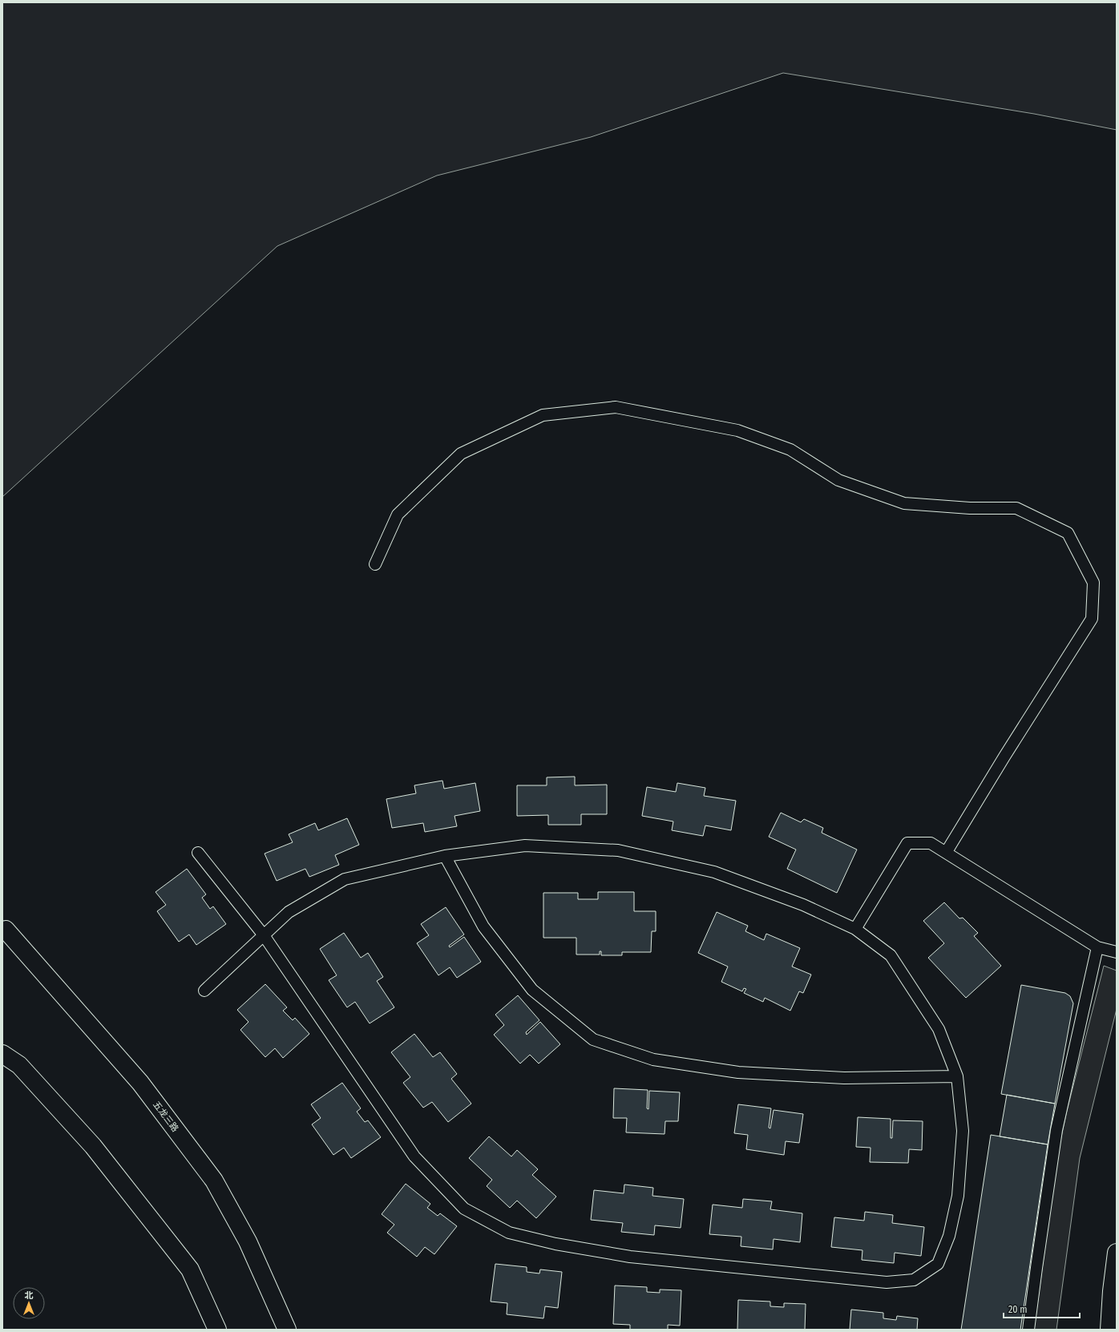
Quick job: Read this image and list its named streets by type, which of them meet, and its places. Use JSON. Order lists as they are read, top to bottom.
{
  "streets": {
    "main road": ["五龙三路"]
  },
  "scale_bar": "20 m",
  "north": "top"
}
